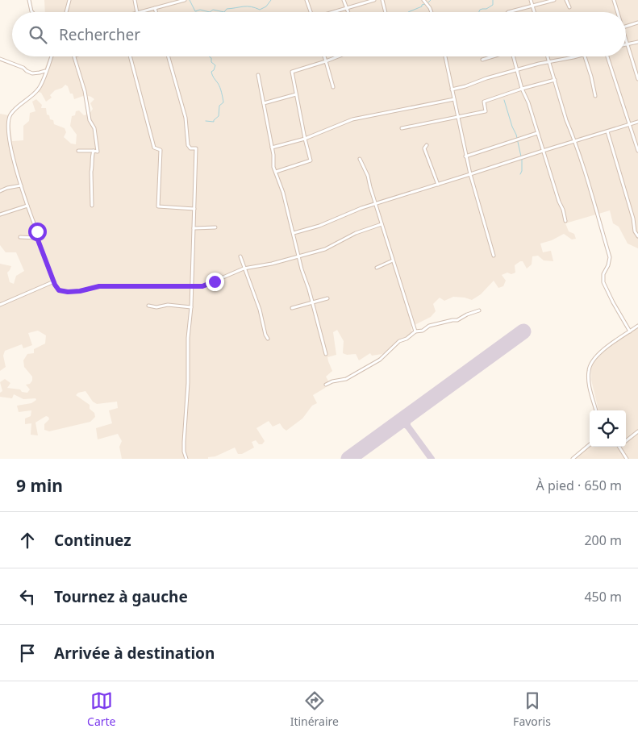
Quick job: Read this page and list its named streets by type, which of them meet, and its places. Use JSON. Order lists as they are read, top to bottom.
{
  "page": {
    "search": "Rechercher",
    "heading": ["9 min", "À pied · 650 m"],
    "list": [
      ["Continuez", "200 m"],
      ["Tournez à gauche", "450 m"],
      "Arrivée à destination"
    ],
    "nav": ["Carte", "Itinéraire", "Favoris"]
  }
}
